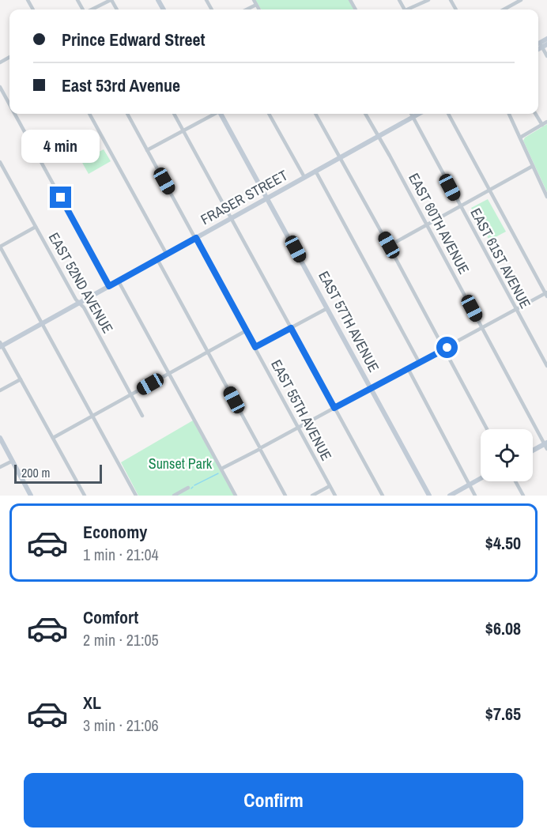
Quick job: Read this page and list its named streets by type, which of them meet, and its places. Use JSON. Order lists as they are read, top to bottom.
{
  "streets": {
    "street": [
      "FRASER STREET",
      "EAST 60TH AVENUE",
      "EAST 61ST AVENUE",
      "EAST 52ND AVENUE",
      "EAST 57TH AVENUE",
      "EAST 55TH AVENUE"
    ]
  },
  "crossings": [
    ["FRASER STREET", "EAST 60TH AVENUE"],
    ["FRASER STREET", "EAST 61ST AVENUE"],
    ["FRASER STREET", "EAST 52ND AVENUE"],
    ["FRASER STREET", "EAST 57TH AVENUE"],
    ["FRASER STREET", "EAST 55TH AVENUE"]
  ],
  "parks": ["Sunset Park"],
  "scale_bar": "200 m",
  "page": {
    "banner": ["Prince Edward Street", "East 53rd Avenue"],
    "bubble": "4 min",
    "scale": "200 m",
    "list": [
      {
        "name": "Economy",
        "note": "1 min · 21:04",
        "value": "$4.50"
      },
      {
        "name": "Comfort",
        "note": "2 min · 21:05",
        "value": "$6.08"
      },
      {
        "name": "XL",
        "note": "3 min · 21:06",
        "value": "$7.65"
      }
    ],
    "buttons": "Confirm"
  }
}
